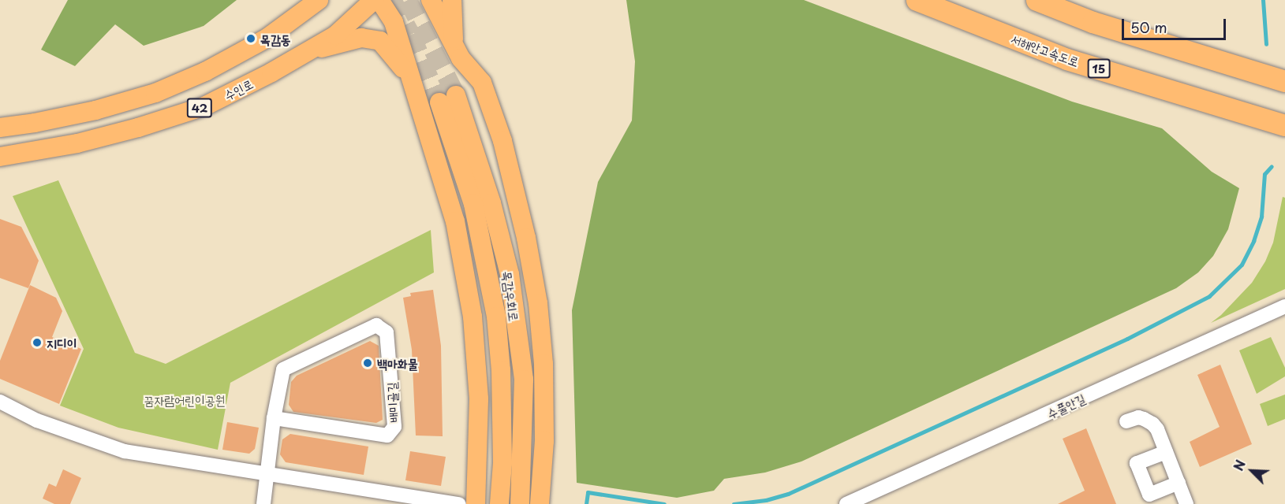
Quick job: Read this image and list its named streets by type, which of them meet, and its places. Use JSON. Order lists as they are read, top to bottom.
{
  "streets": {
    "highway": ["서해안고속도로", "15"],
    "main road": ["수인로", "42", "목감우회로"],
    "street": ["배미골길", "수풀안길"]
  },
  "parks": ["꿈자람어린이공원"],
  "places": ["목감동", "지디이", "백마화물"],
  "scale_bar": "50 m",
  "north": "top left"
}
